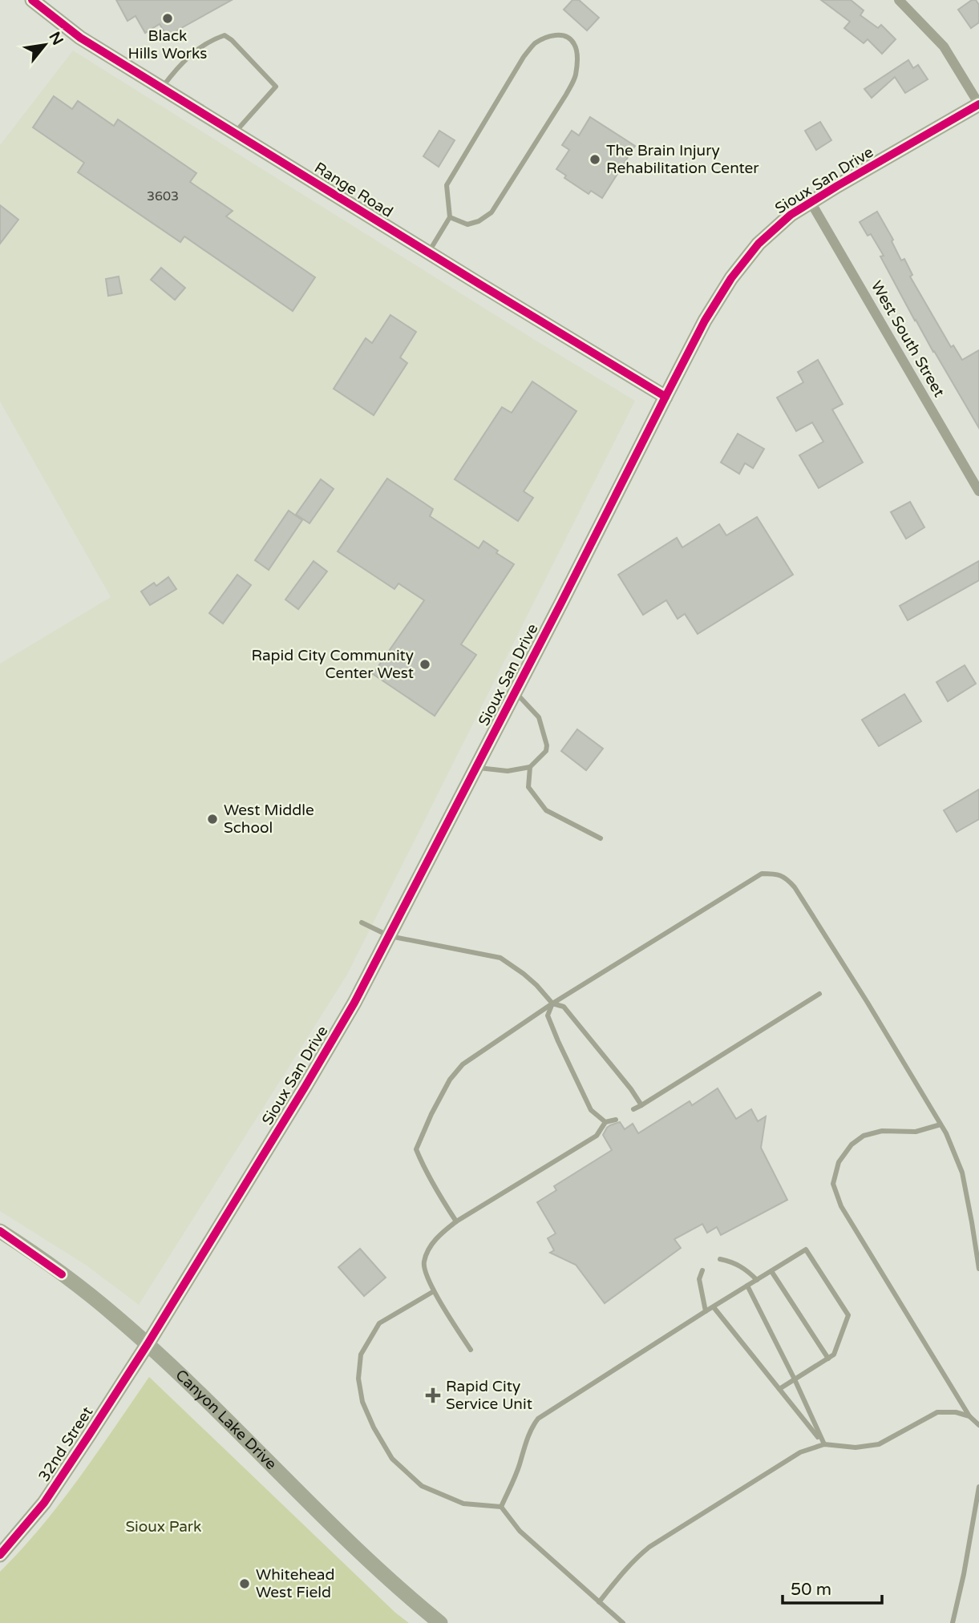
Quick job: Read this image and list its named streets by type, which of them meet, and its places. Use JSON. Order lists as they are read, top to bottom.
{
  "streets": {
    "street": [
      "Sioux San Drive",
      "Range Road",
      "West South Street",
      "Canyon Lake Drive",
      "32nd Street"
    ]
  },
  "crossings": [
    ["Sioux San Drive", "Range Road"],
    ["Sioux San Drive", "West South Street"],
    ["Sioux San Drive", "Canyon Lake Drive"],
    ["Sioux San Drive", "32nd Street"],
    ["Canyon Lake Drive", "32nd Street"]
  ],
  "parks": ["Sioux Park"],
  "places": {
    "other": [
      "Black Hills Works",
      "The Brain Injury Rehabilitation Center",
      "Rapid City Community Center West",
      "West Middle School",
      "Whitehead West Field"
    ],
    "health": ["Rapid City Service Unit"]
  },
  "house_numbers": ["3603"],
  "scale_bar": "50 m",
  "north": "top right"
}
